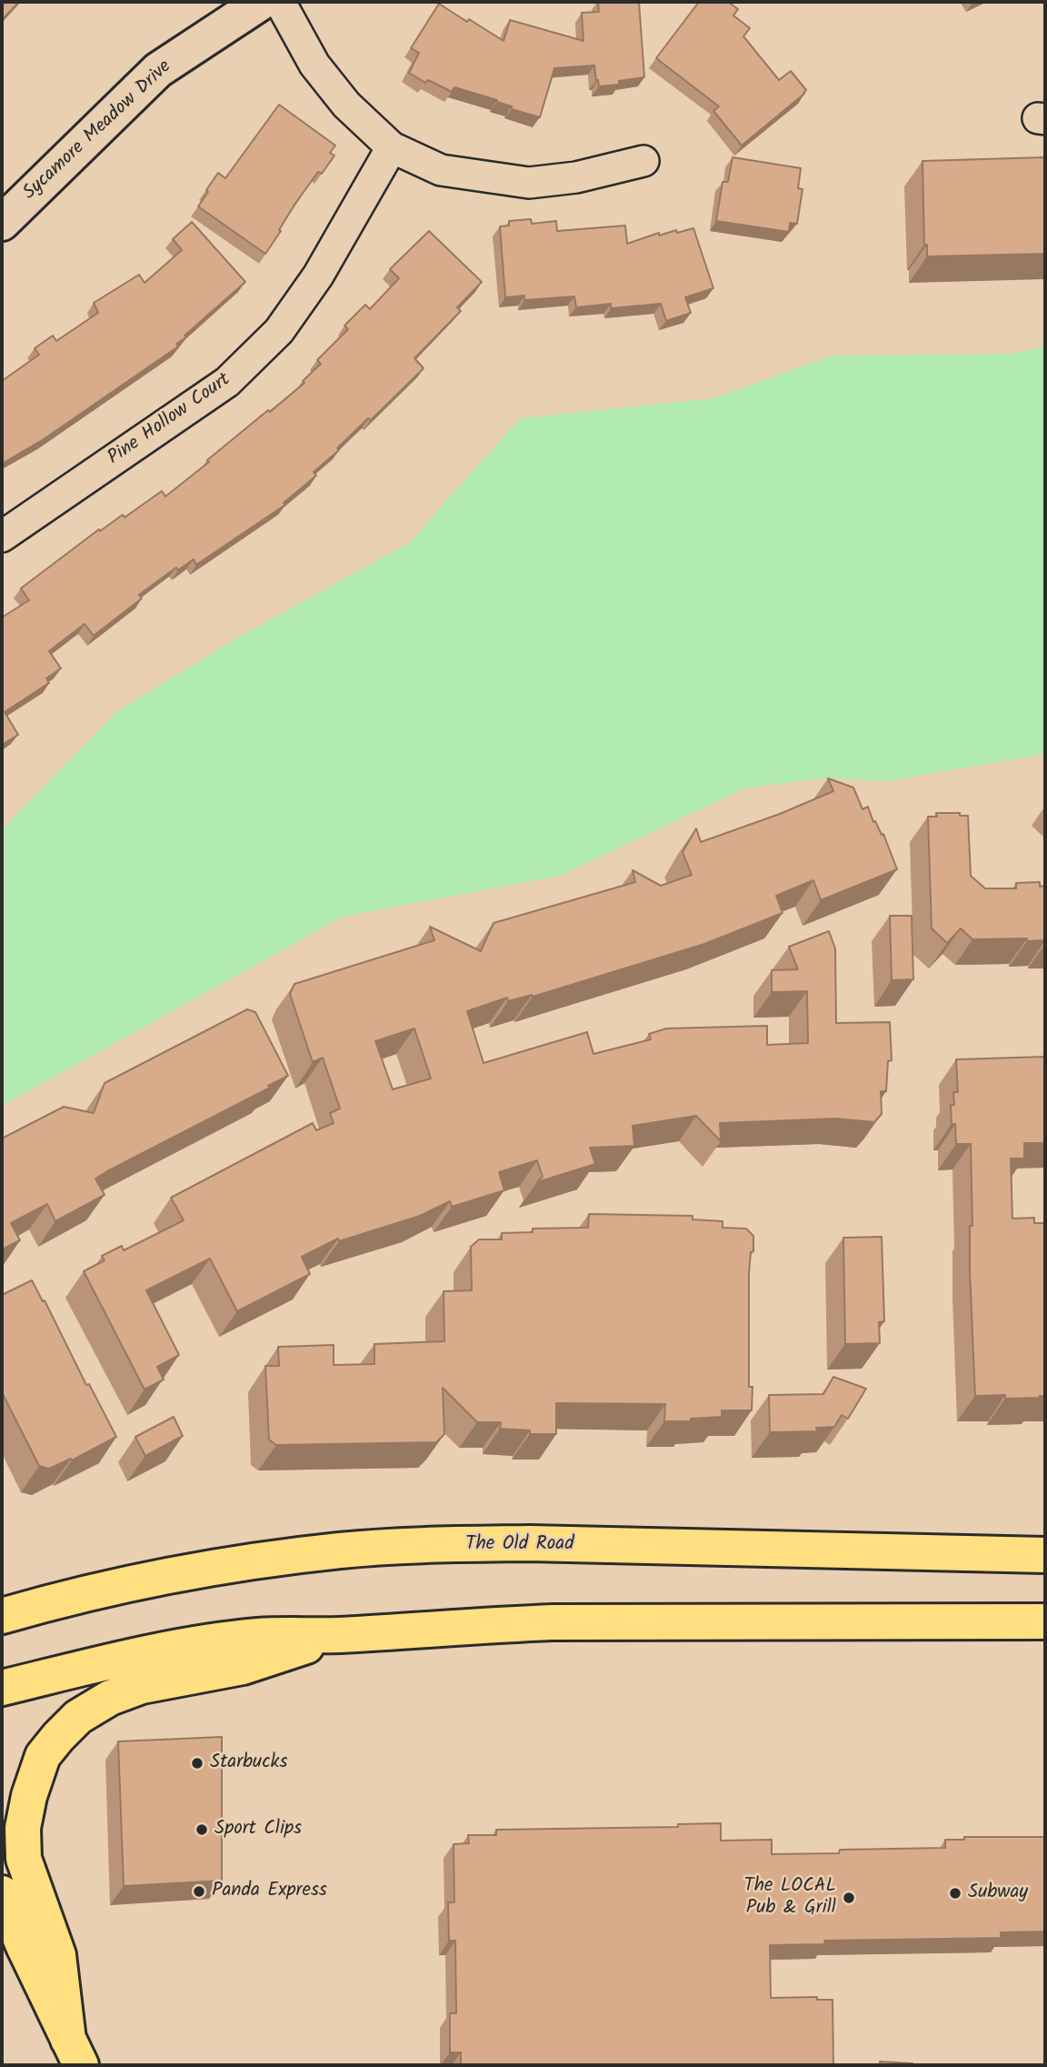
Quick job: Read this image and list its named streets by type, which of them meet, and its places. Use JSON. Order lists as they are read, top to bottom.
{
  "streets": {
    "main road": ["The Old Road"],
    "street": ["Sycamore Meadow Drive", "Pine Hollow Court"]
  },
  "places": [
    "Starbucks",
    "Sport Clips",
    "Panda Express",
    "Subway",
    "The LOCAL Pub & Grill"
  ]
}
